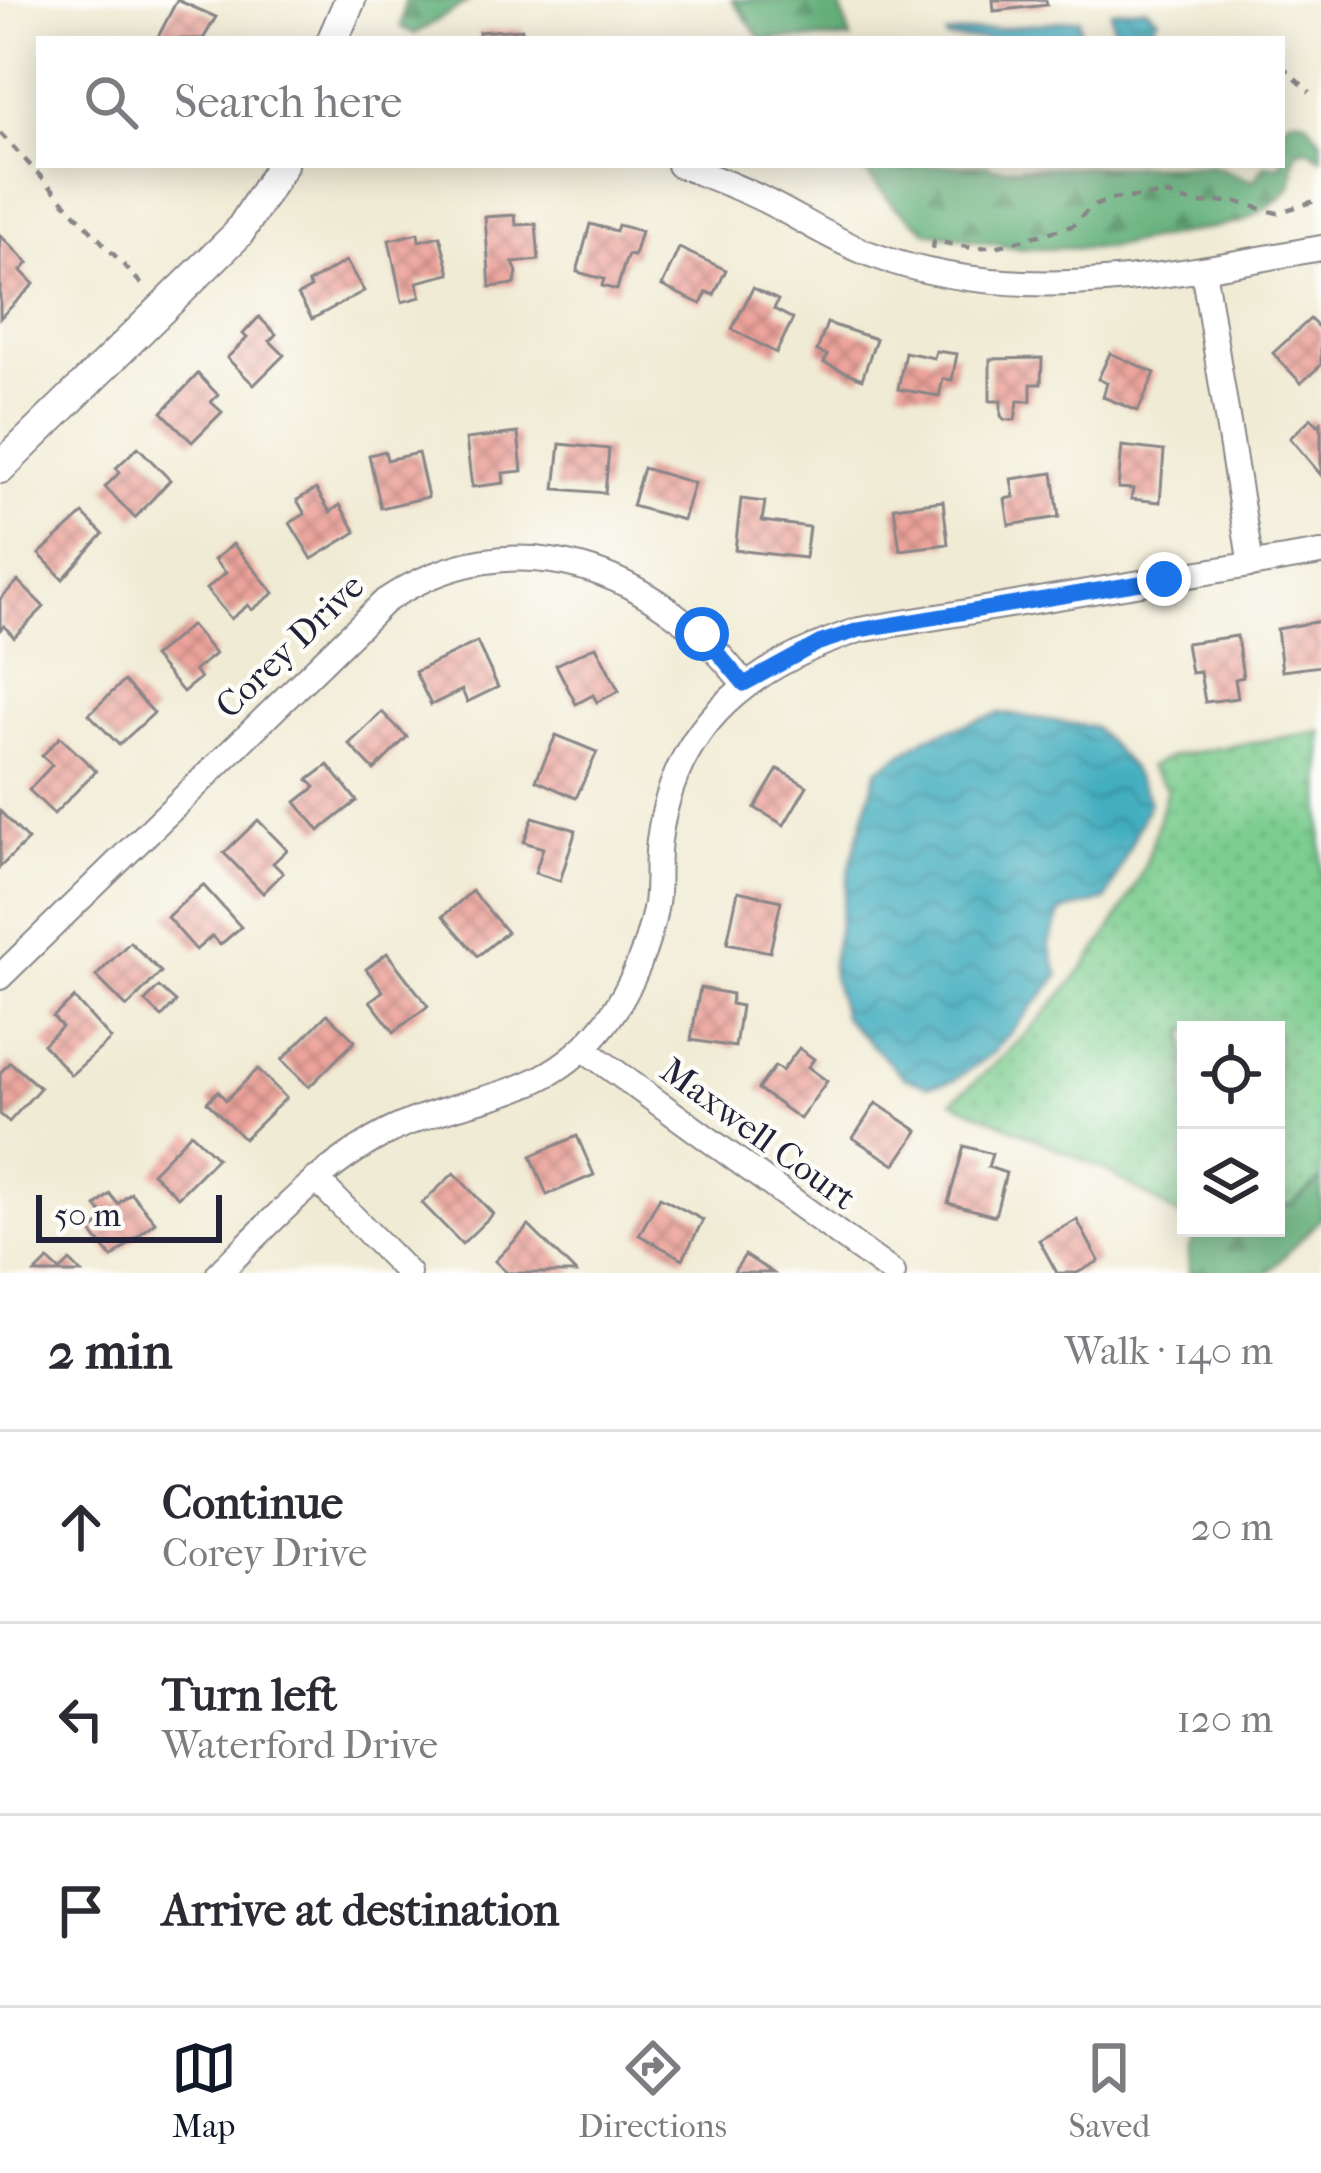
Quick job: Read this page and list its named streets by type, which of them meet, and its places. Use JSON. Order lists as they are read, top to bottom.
{
  "streets": {
    "street": ["Corey Drive", "Maxwell Court"]
  },
  "scale_bar": "50 m",
  "page": {
    "search": "Search here",
    "scale": "50 m",
    "heading": ["2 min", "Walk · 140 m"],
    "list": [
      ["Continue", "Corey Drive", "20 m"],
      ["Turn left", "Waterford Drive", "120 m"],
      "Arrive at destination"
    ],
    "nav": ["Map", "Directions", "Saved"]
  }
}
